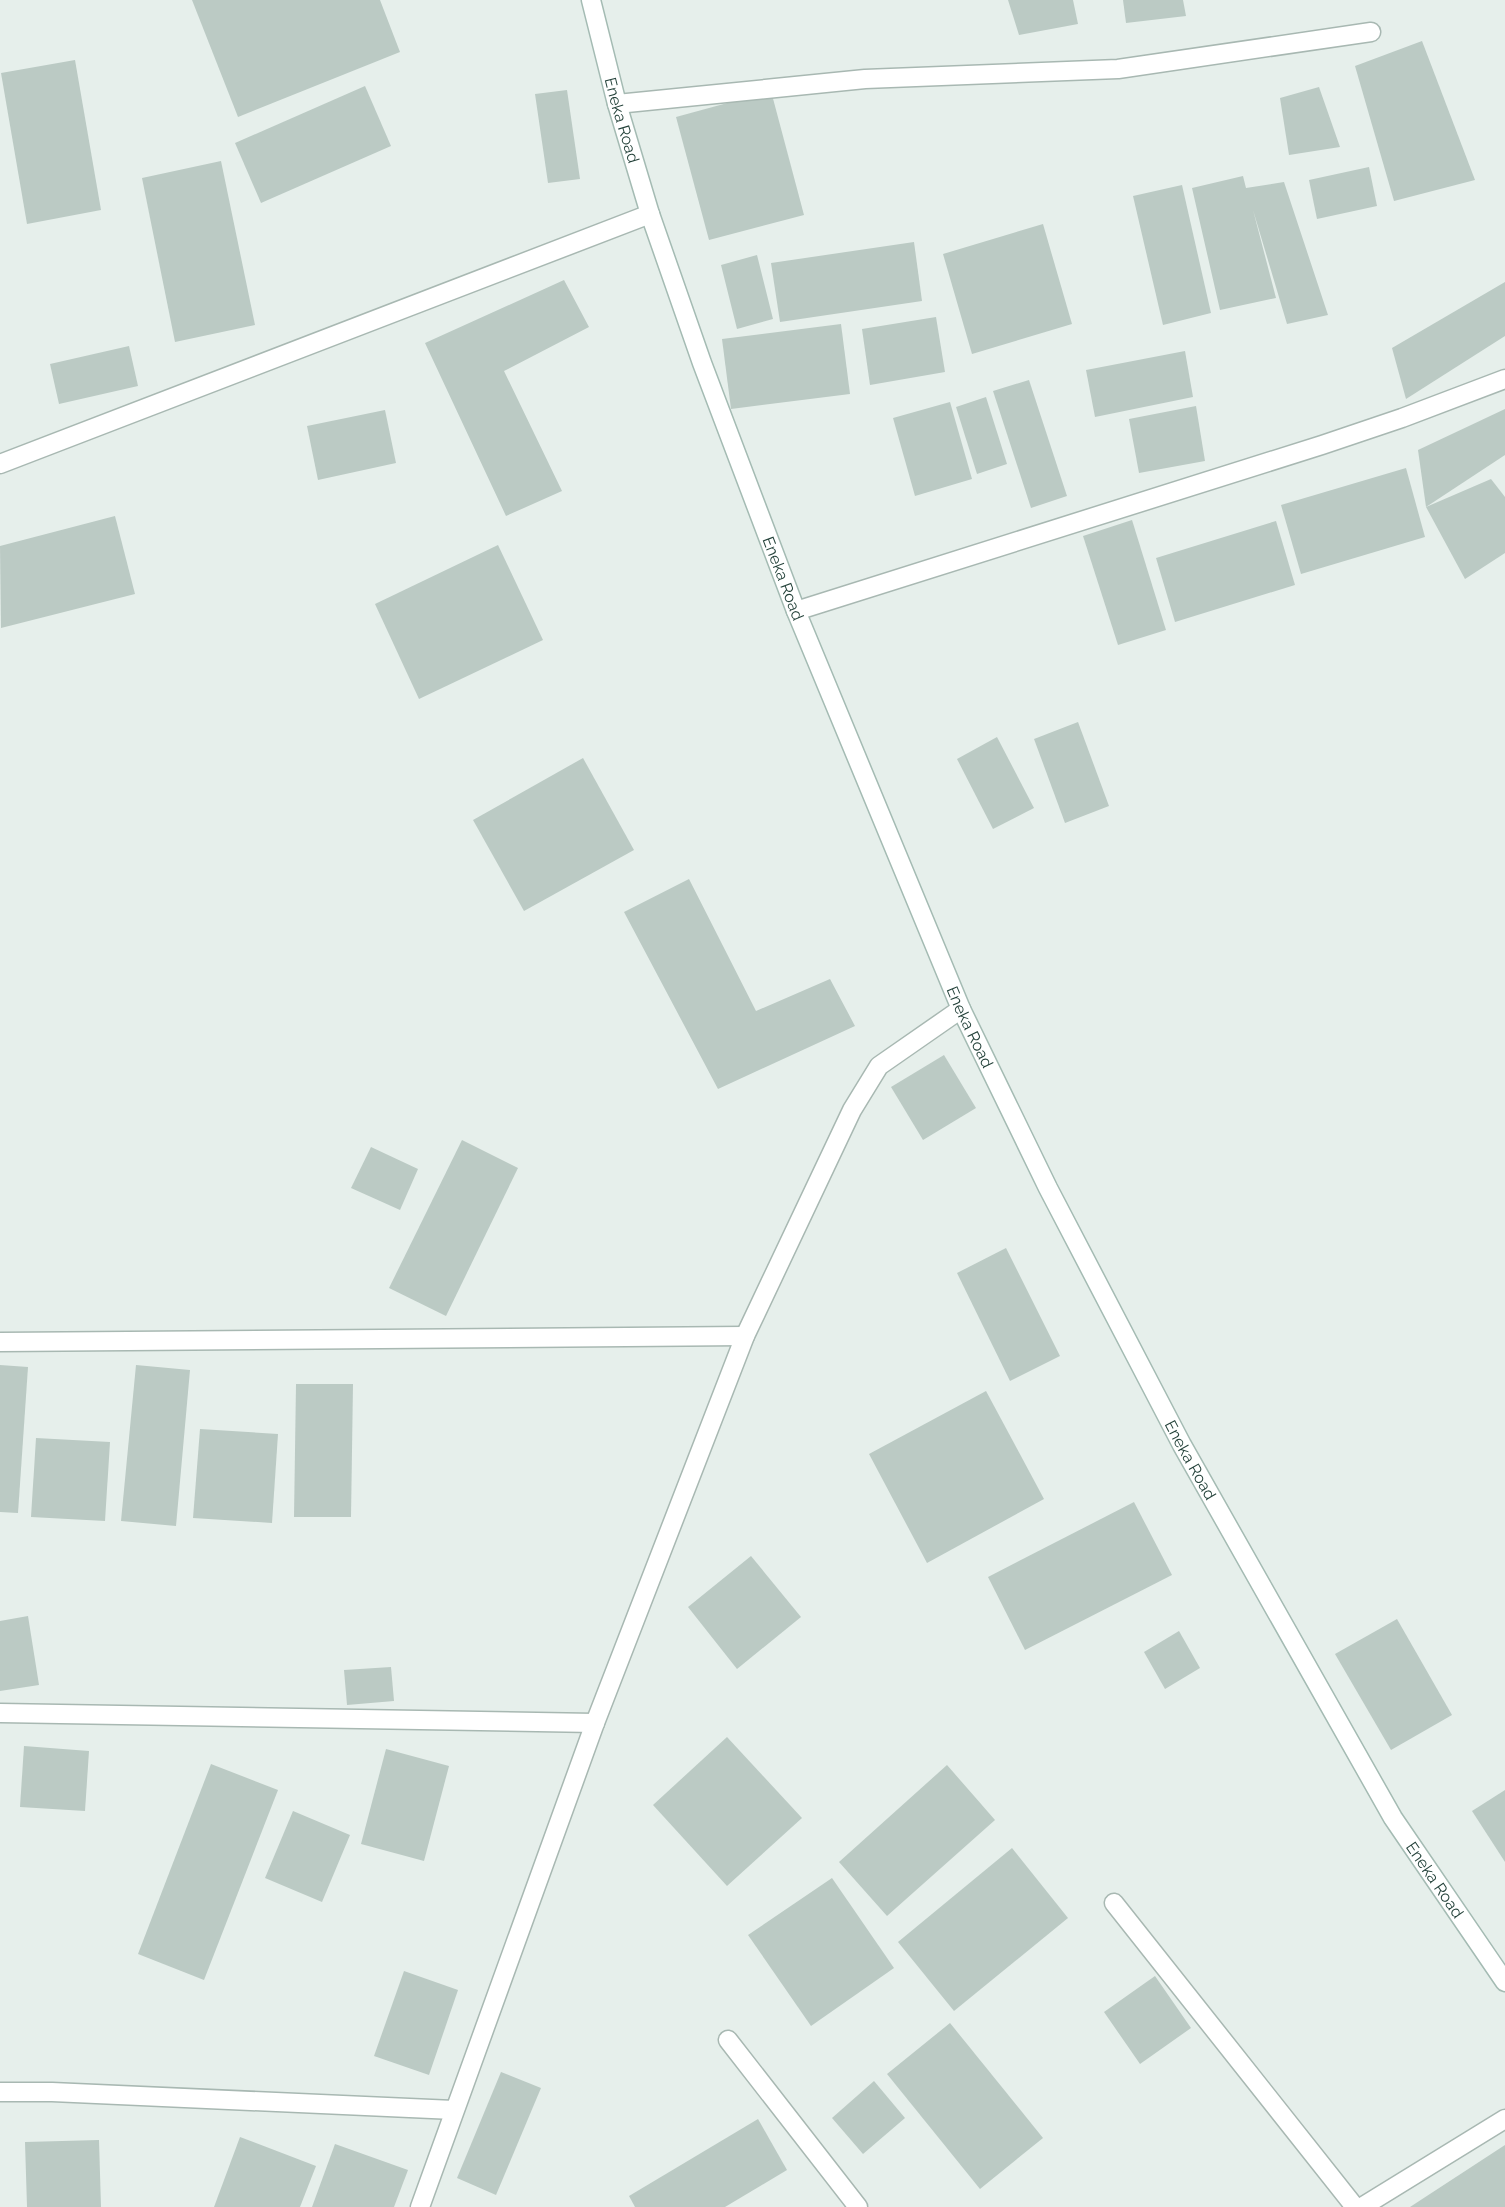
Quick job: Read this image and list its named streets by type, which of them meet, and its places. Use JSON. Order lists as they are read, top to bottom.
{
  "streets": {
    "street": ["Eneka Road"]
  }
}
